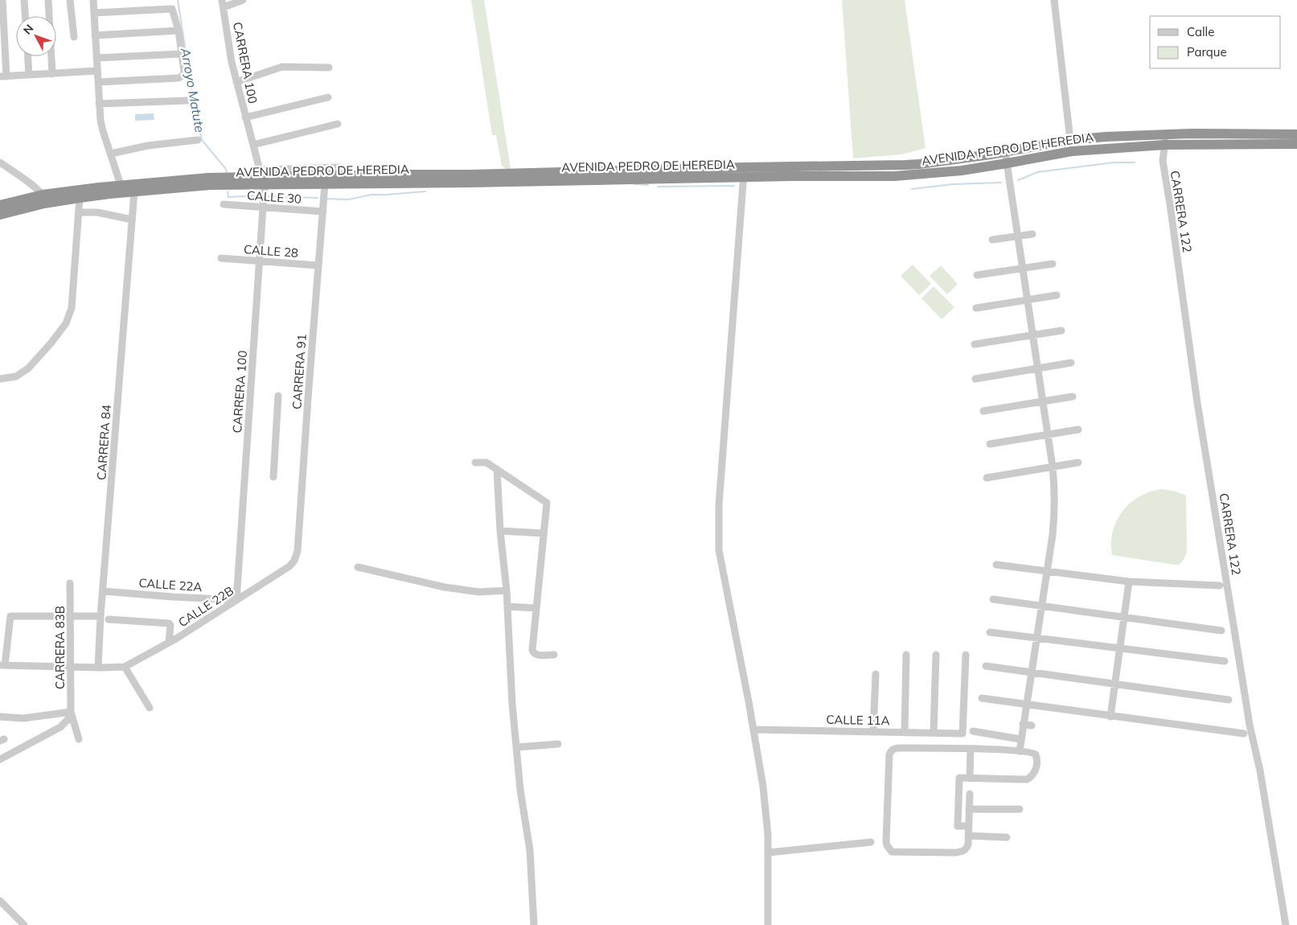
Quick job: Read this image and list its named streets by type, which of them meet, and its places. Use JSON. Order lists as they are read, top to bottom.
{
  "streets": {
    "highway": ["AVENIDA PEDRO DE HEREDIA"],
    "street": [
      "CARRERA 100",
      "CALLE 30",
      "CARRERA 122",
      "CALLE 28",
      "CARRERA 91",
      "CARRERA 84",
      "CALLE 22A",
      "CALLE 22B",
      "CARRERA 83B",
      "CALLE 11A"
    ]
  },
  "crossings": [
    ["CARRERA 100", "AVENIDA PEDRO DE HEREDIA"],
    ["CARRERA 100", "CALLE 30"],
    ["CARRERA 100", "CALLE 28"],
    ["CARRERA 100", "CALLE 22A"],
    ["CARRERA 100", "CALLE 22B"],
    ["AVENIDA PEDRO DE HEREDIA", "CARRERA 122"],
    ["AVENIDA PEDRO DE HEREDIA", "CARRERA 91"],
    ["AVENIDA PEDRO DE HEREDIA", "CARRERA 84"],
    ["CALLE 30", "CARRERA 91"],
    ["CALLE 28", "CARRERA 91"],
    ["CARRERA 91", "CALLE 22B"],
    ["CARRERA 84", "CALLE 22A"],
    ["CALLE 22A", "CALLE 22B"]
  ],
  "water": ["Arroyo Matute"],
  "legend": ["Calle", "Parque"],
  "north": "top left"
}
